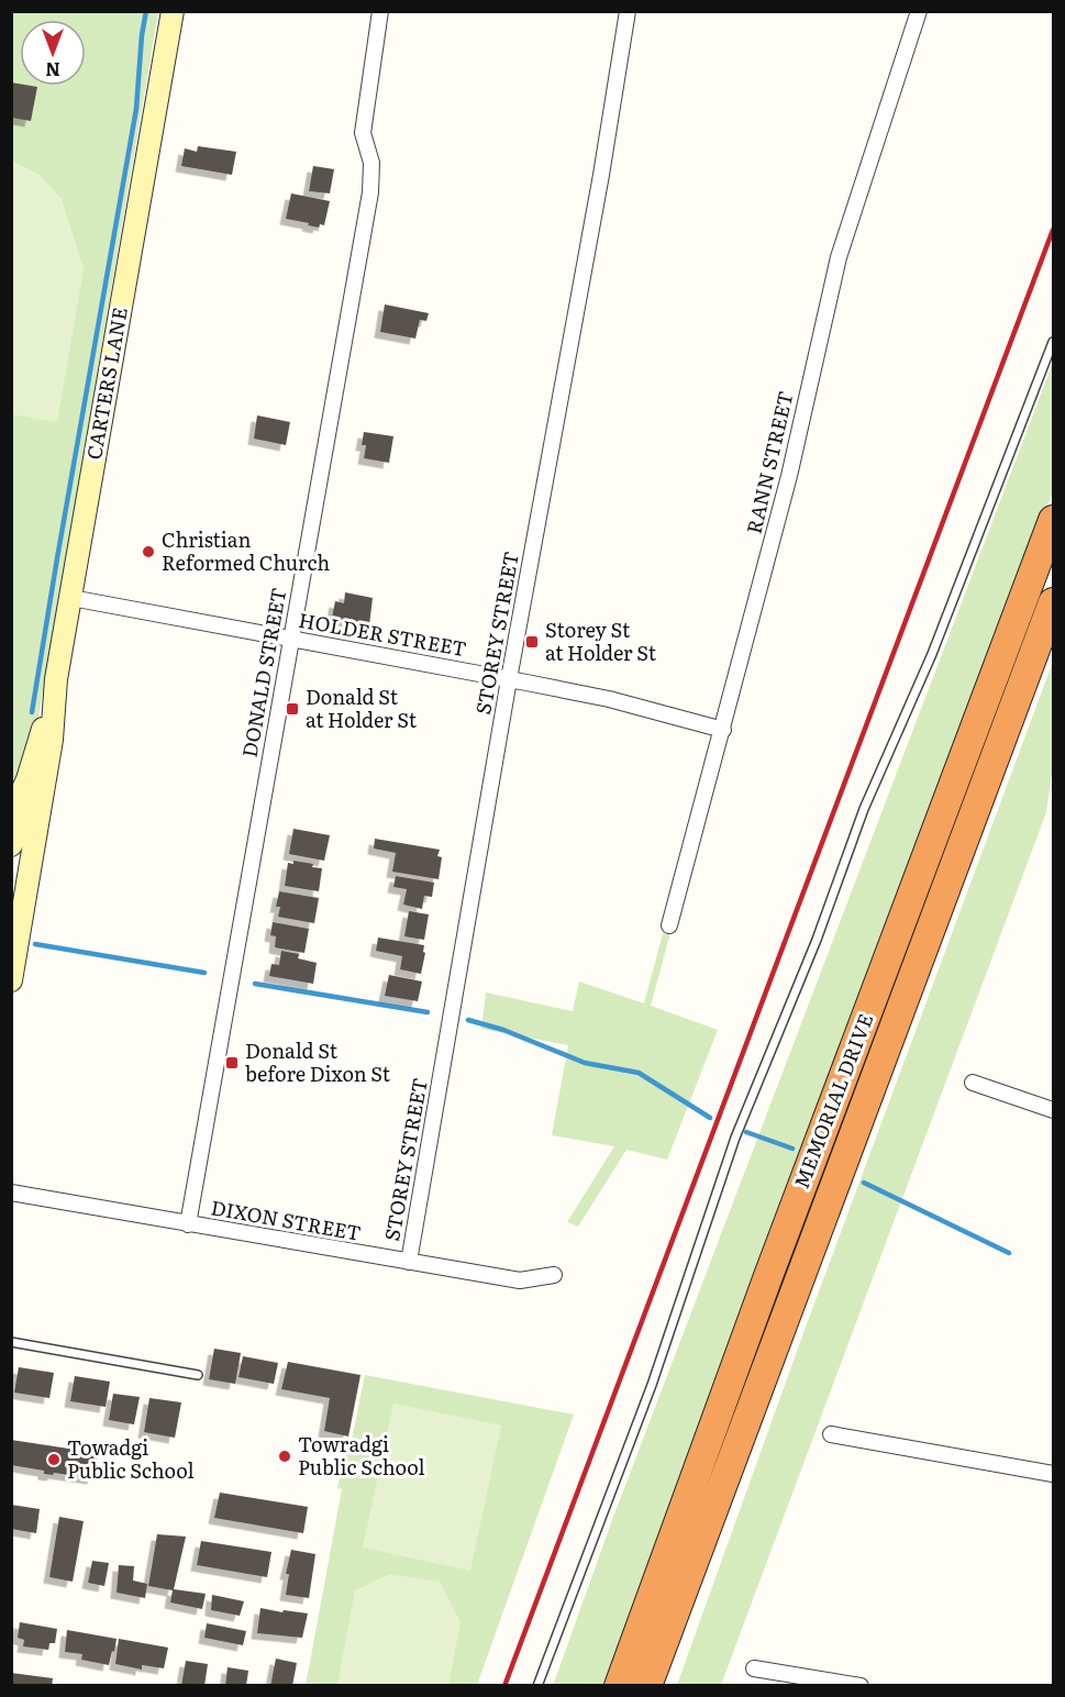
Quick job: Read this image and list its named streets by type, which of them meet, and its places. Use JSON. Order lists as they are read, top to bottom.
{
  "streets": {
    "highway": ["MEMORIAL DRIVE"],
    "main road": ["CARTERS LANE"],
    "street": [
      "RANN STREET",
      "STOREY STREET",
      "HOLDER STREET",
      "DONALD STREET",
      "DIXON STREET"
    ]
  },
  "crossings": [
    ["CARTERS LANE", "HOLDER STREET"],
    ["RANN STREET", "HOLDER STREET"],
    ["STOREY STREET", "HOLDER STREET"],
    ["STOREY STREET", "DIXON STREET"],
    ["HOLDER STREET", "DONALD STREET"],
    ["DONALD STREET", "DIXON STREET"]
  ],
  "places": {
    "other": ["Christian Reformed Church", "Towradgi Public School", "Towadgi Public School"],
    "transit": ["Storey St at Holder St", "Donald St at Holder St", "Donald St before Dixon St"]
  },
  "north": "bottom"
}
